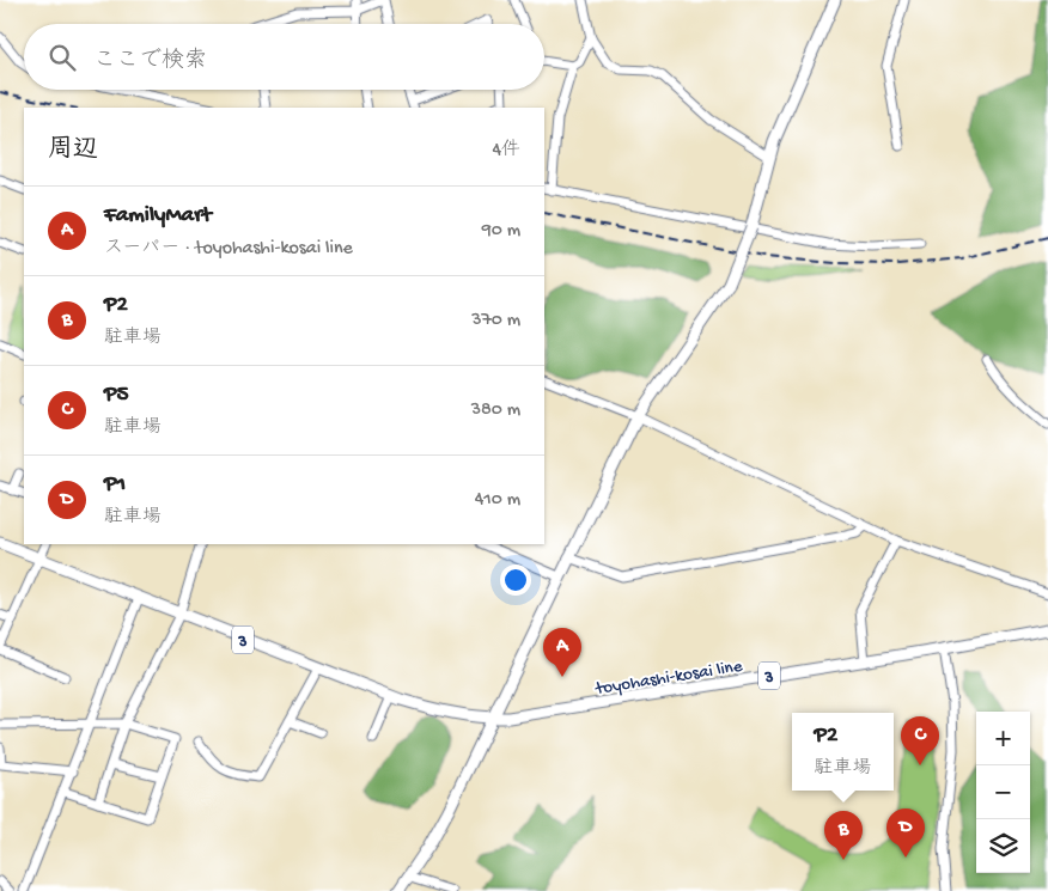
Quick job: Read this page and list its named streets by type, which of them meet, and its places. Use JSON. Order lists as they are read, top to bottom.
{
  "streets": {
    "main road": ["3", "toyohashi-kosai line"]
  },
  "page": {
    "search": "ここで検索",
    "heading": ["周辺", "4件"],
    "list": [
      {
        "mark": "A",
        "name": "FamilyMart",
        "note": "スーパー · toyohashi-kosai line",
        "value": "90 m"
      },
      {
        "mark": "B",
        "name": "P2",
        "note": "駐車場",
        "value": "370 m"
      },
      {
        "mark": "C",
        "name": "P5",
        "note": "駐車場",
        "value": "380 m"
      },
      {
        "mark": "D",
        "name": "P1",
        "note": "駐車場",
        "value": "410 m"
      }
    ],
    "pins": [
      "A",
      "C",
      "D",
      "B"
    ],
    "map_buttons": ["+", "−"],
    "popup": ["P2", "駐車場"]
  }
}
